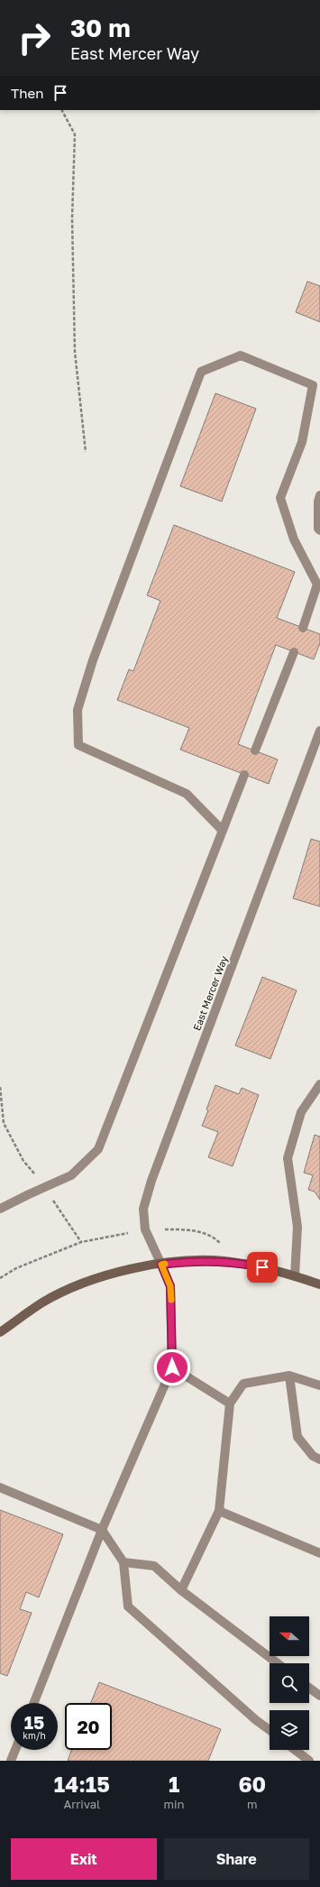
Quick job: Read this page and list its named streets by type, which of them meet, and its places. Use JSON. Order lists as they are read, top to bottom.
{
  "streets": {
    "street": ["East Mercer Way"]
  },
  "north": "left",
  "page": {
    "turn": ["30 m", "East Mercer Way"],
    "then": "Then",
    "speed": "15 km/h",
    "limit": "20",
    "eta": [
      "14:15",
      "Arrival",
      "1",
      "min",
      "60",
      "m"
    ],
    "buttons": ["Exit", "Share"]
  }
}
